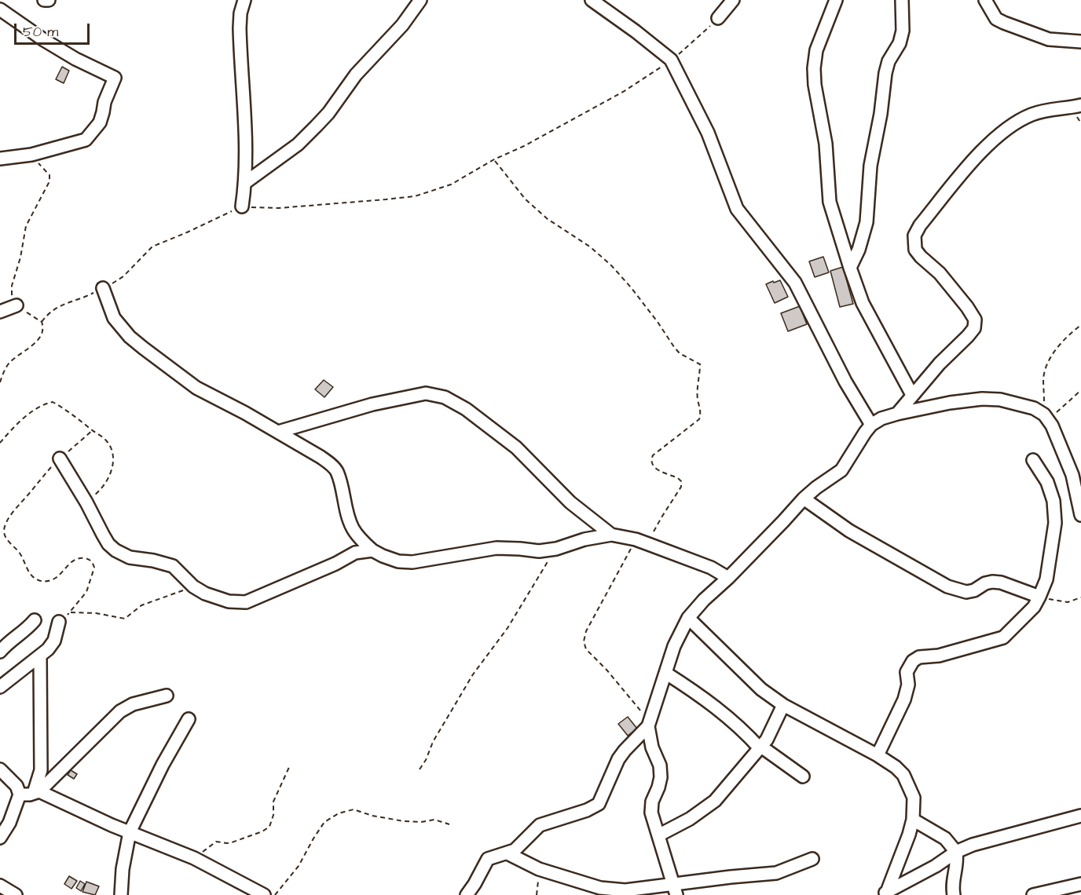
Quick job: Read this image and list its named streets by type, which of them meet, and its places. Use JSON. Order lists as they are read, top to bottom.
{
  "scale_bar": "50 m"
}
